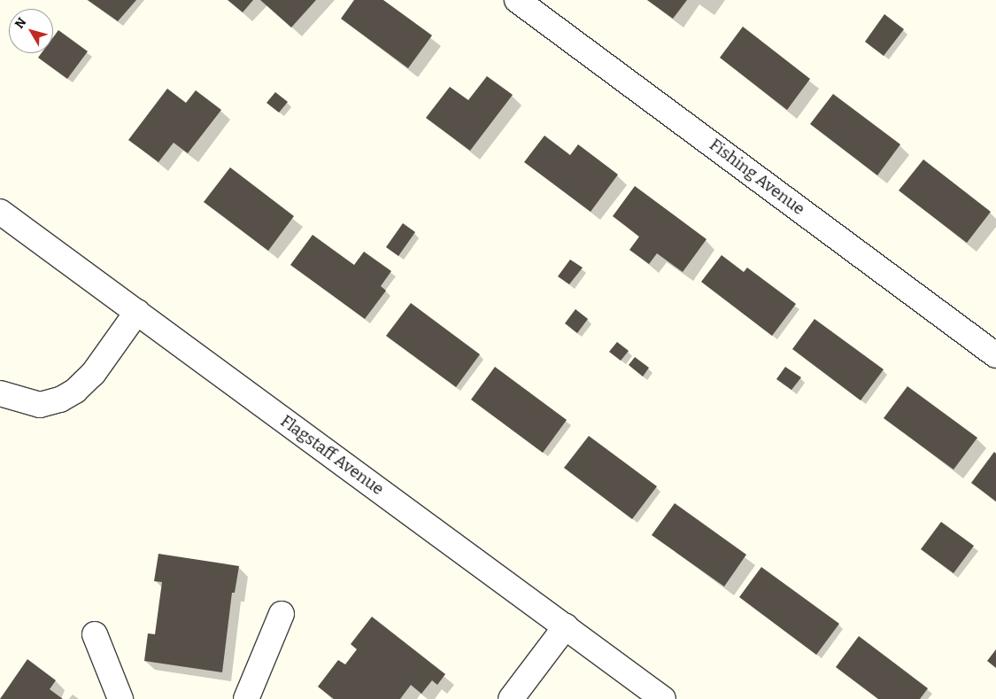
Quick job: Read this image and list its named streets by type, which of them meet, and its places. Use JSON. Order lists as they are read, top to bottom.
{
  "streets": {
    "street": ["Fishing Avenue", "Flagstaff Avenue"]
  },
  "north": "top left"
}
